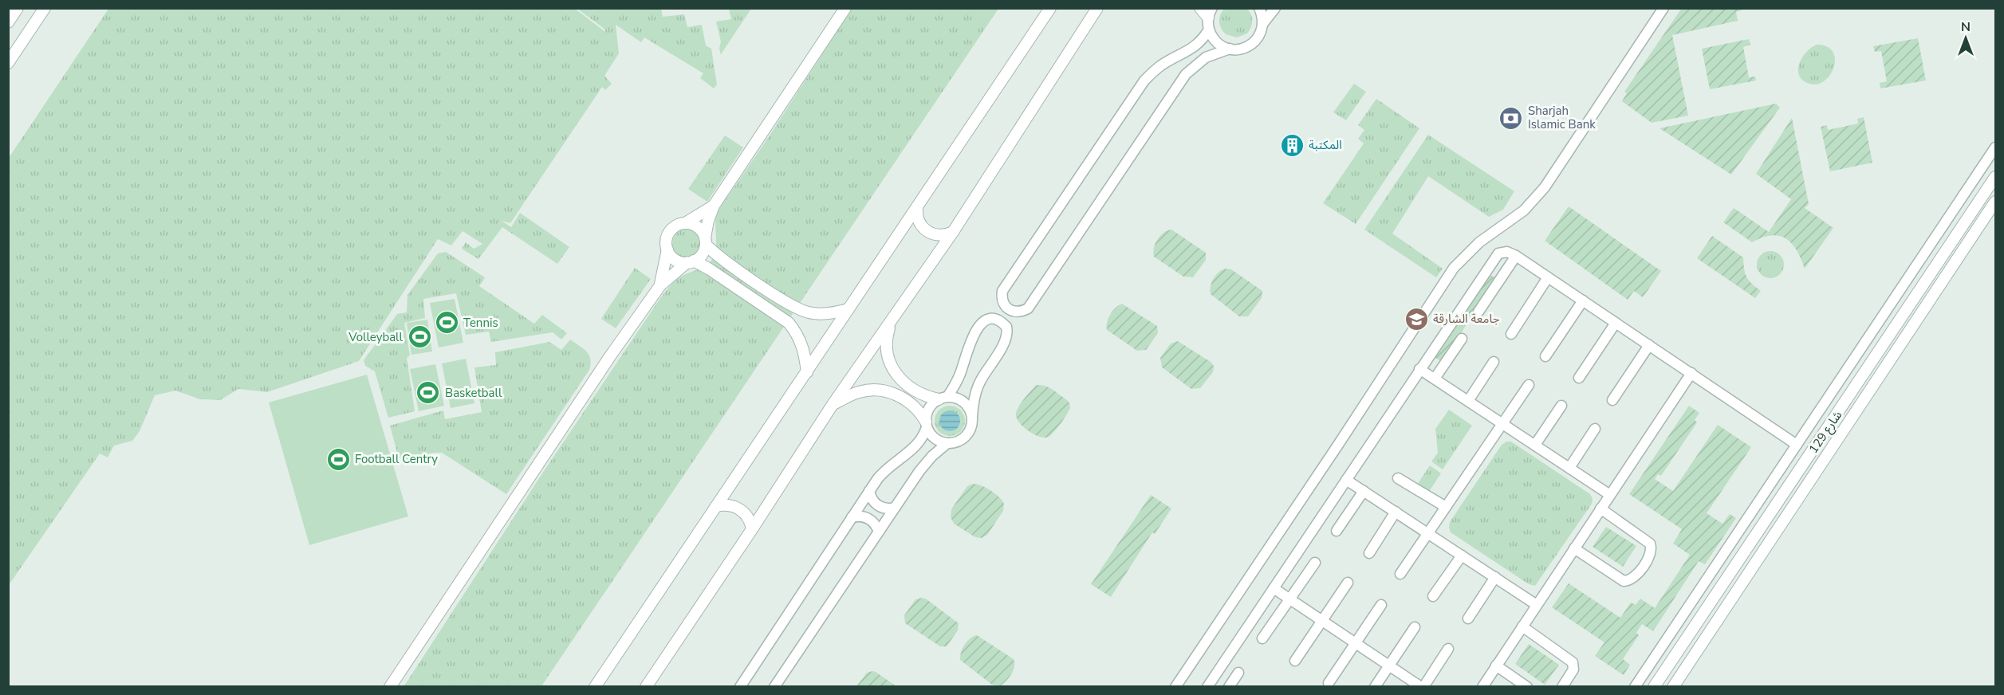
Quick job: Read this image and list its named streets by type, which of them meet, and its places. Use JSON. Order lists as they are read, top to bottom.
{
  "streets": {
    "street": ["شارع 129"]
  },
  "places": {
    "bank": ["Sharjah Islamic Bank"],
    "building": ["المكتبة"],
    "school or university": ["جامعة الشارقة"],
    "sports": [
      "Tennis",
      "Volleyball",
      "Basketball",
      "Football Centry"
    ]
  },
  "north": "top"
}
